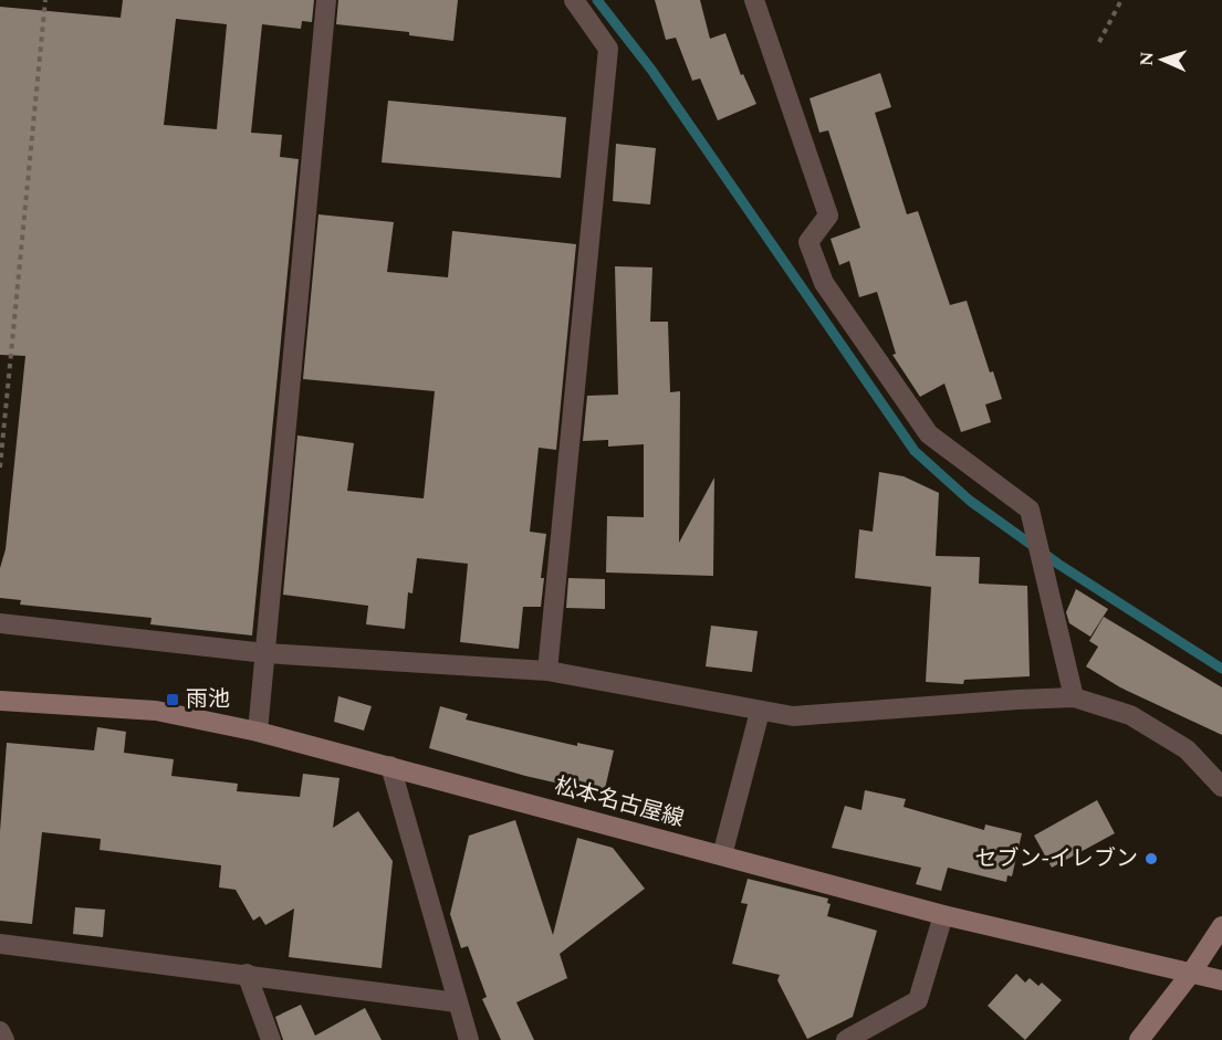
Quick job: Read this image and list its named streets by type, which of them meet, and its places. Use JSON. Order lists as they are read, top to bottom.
{
  "streets": {
    "main road": ["松本名古屋線"]
  },
  "places": {
    "transit": ["雨池"],
    "other": ["セブン-イレブン"]
  },
  "north": "left"
}
